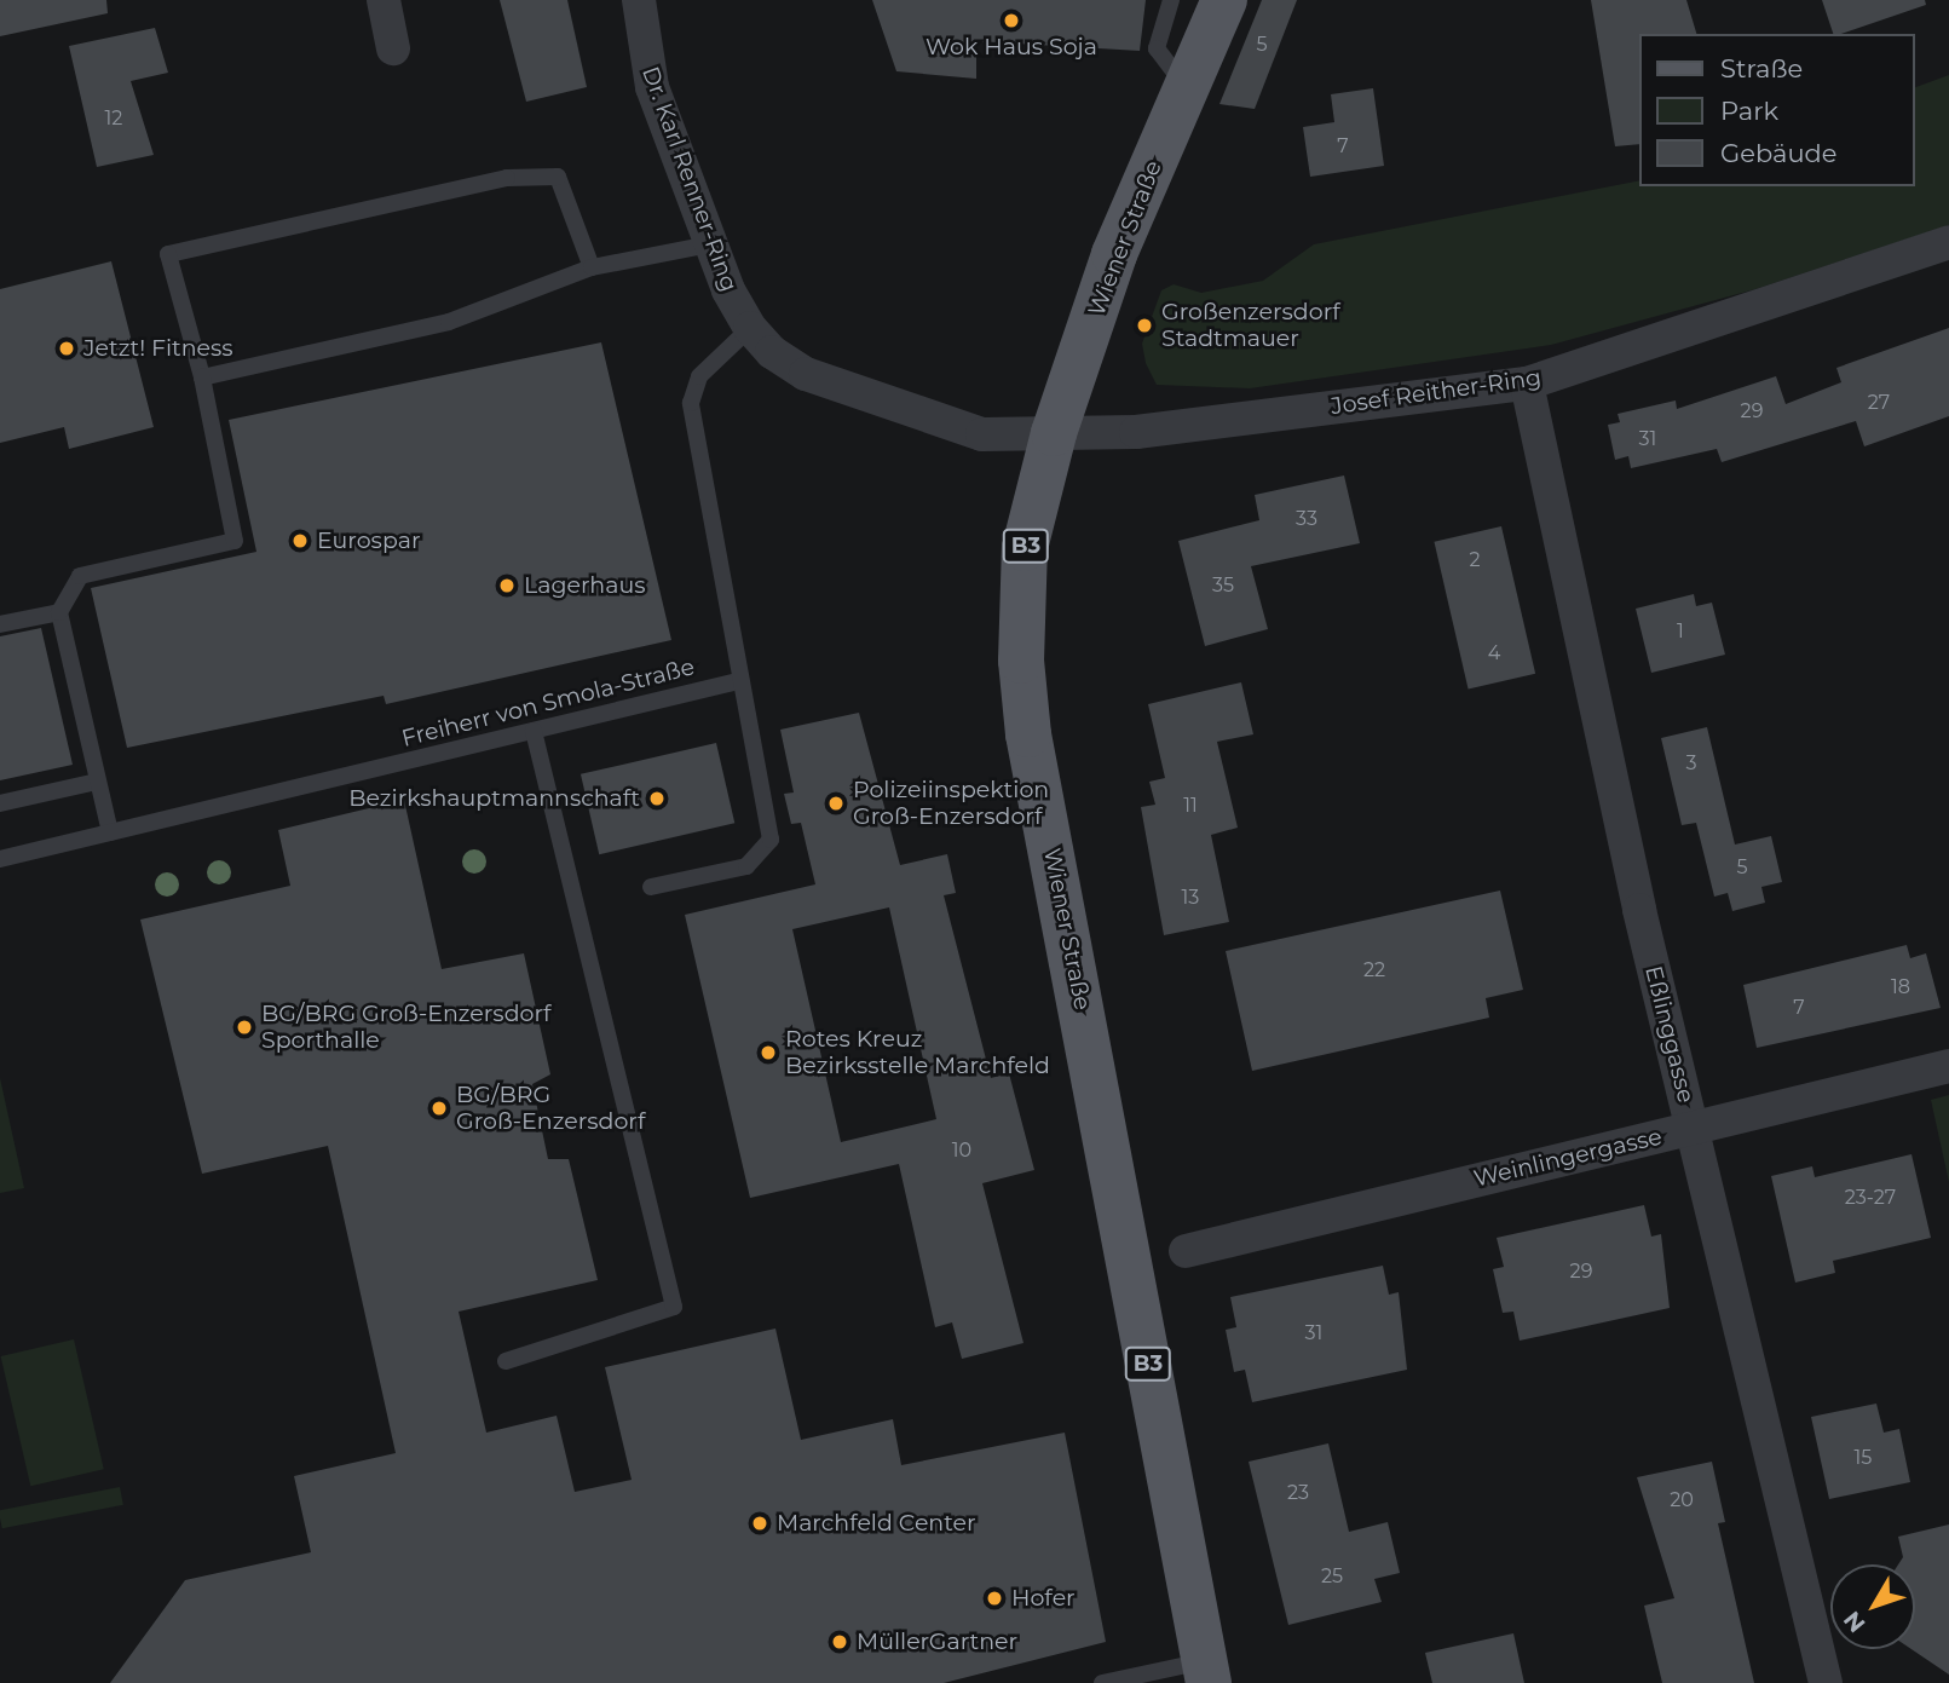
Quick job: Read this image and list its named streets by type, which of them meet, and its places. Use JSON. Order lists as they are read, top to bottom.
{
  "streets": {
    "main road": ["Wiener Straße", "B3"],
    "street": [
      "Dr. Karl Renner-Ring",
      "Josef Reither-Ring",
      "Eßlinggasse",
      "Weinlingergasse"
    ],
    "lane": ["Freiherr von Smola-Straße"]
  },
  "crossings": [
    ["Dr. Karl Renner-Ring", "Wiener Straße"],
    ["Dr. Karl Renner-Ring", "Josef Reither-Ring"],
    ["Wiener Straße", "Josef Reither-Ring"],
    ["Josef Reither-Ring", "Eßlinggasse"],
    ["Eßlinggasse", "Weinlingergasse"]
  ],
  "places": [
    "Wok Haus Soja",
    "Großenzersdorf Stadtmauer",
    "Jetzt! Fitness",
    "Eurospar",
    "Lagerhaus",
    "Bezirkshauptmannschaft",
    "Polizeiinspektion Groß-Enzersdorf",
    "BG/BRG Groß-Enzersdorf Sporthalle",
    "Rotes Kreuz Bezirksstelle Marchfeld",
    "BG/BRG Groß-Enzersdorf",
    "Marchfeld Center",
    "Hofer",
    "MüllerGartner"
  ],
  "house_numbers": [
    "5",
    "12",
    "7",
    "27",
    "29",
    "31",
    "33",
    "2",
    "35",
    "1",
    "4",
    "3",
    "11",
    "5",
    "13",
    "22",
    "18",
    "7",
    "10",
    "23-27",
    "29",
    "31",
    "15",
    "23",
    "20",
    "25"
  ],
  "legend": ["Straße", "Park", "Gebäude"],
  "north": "bottom left"
}
